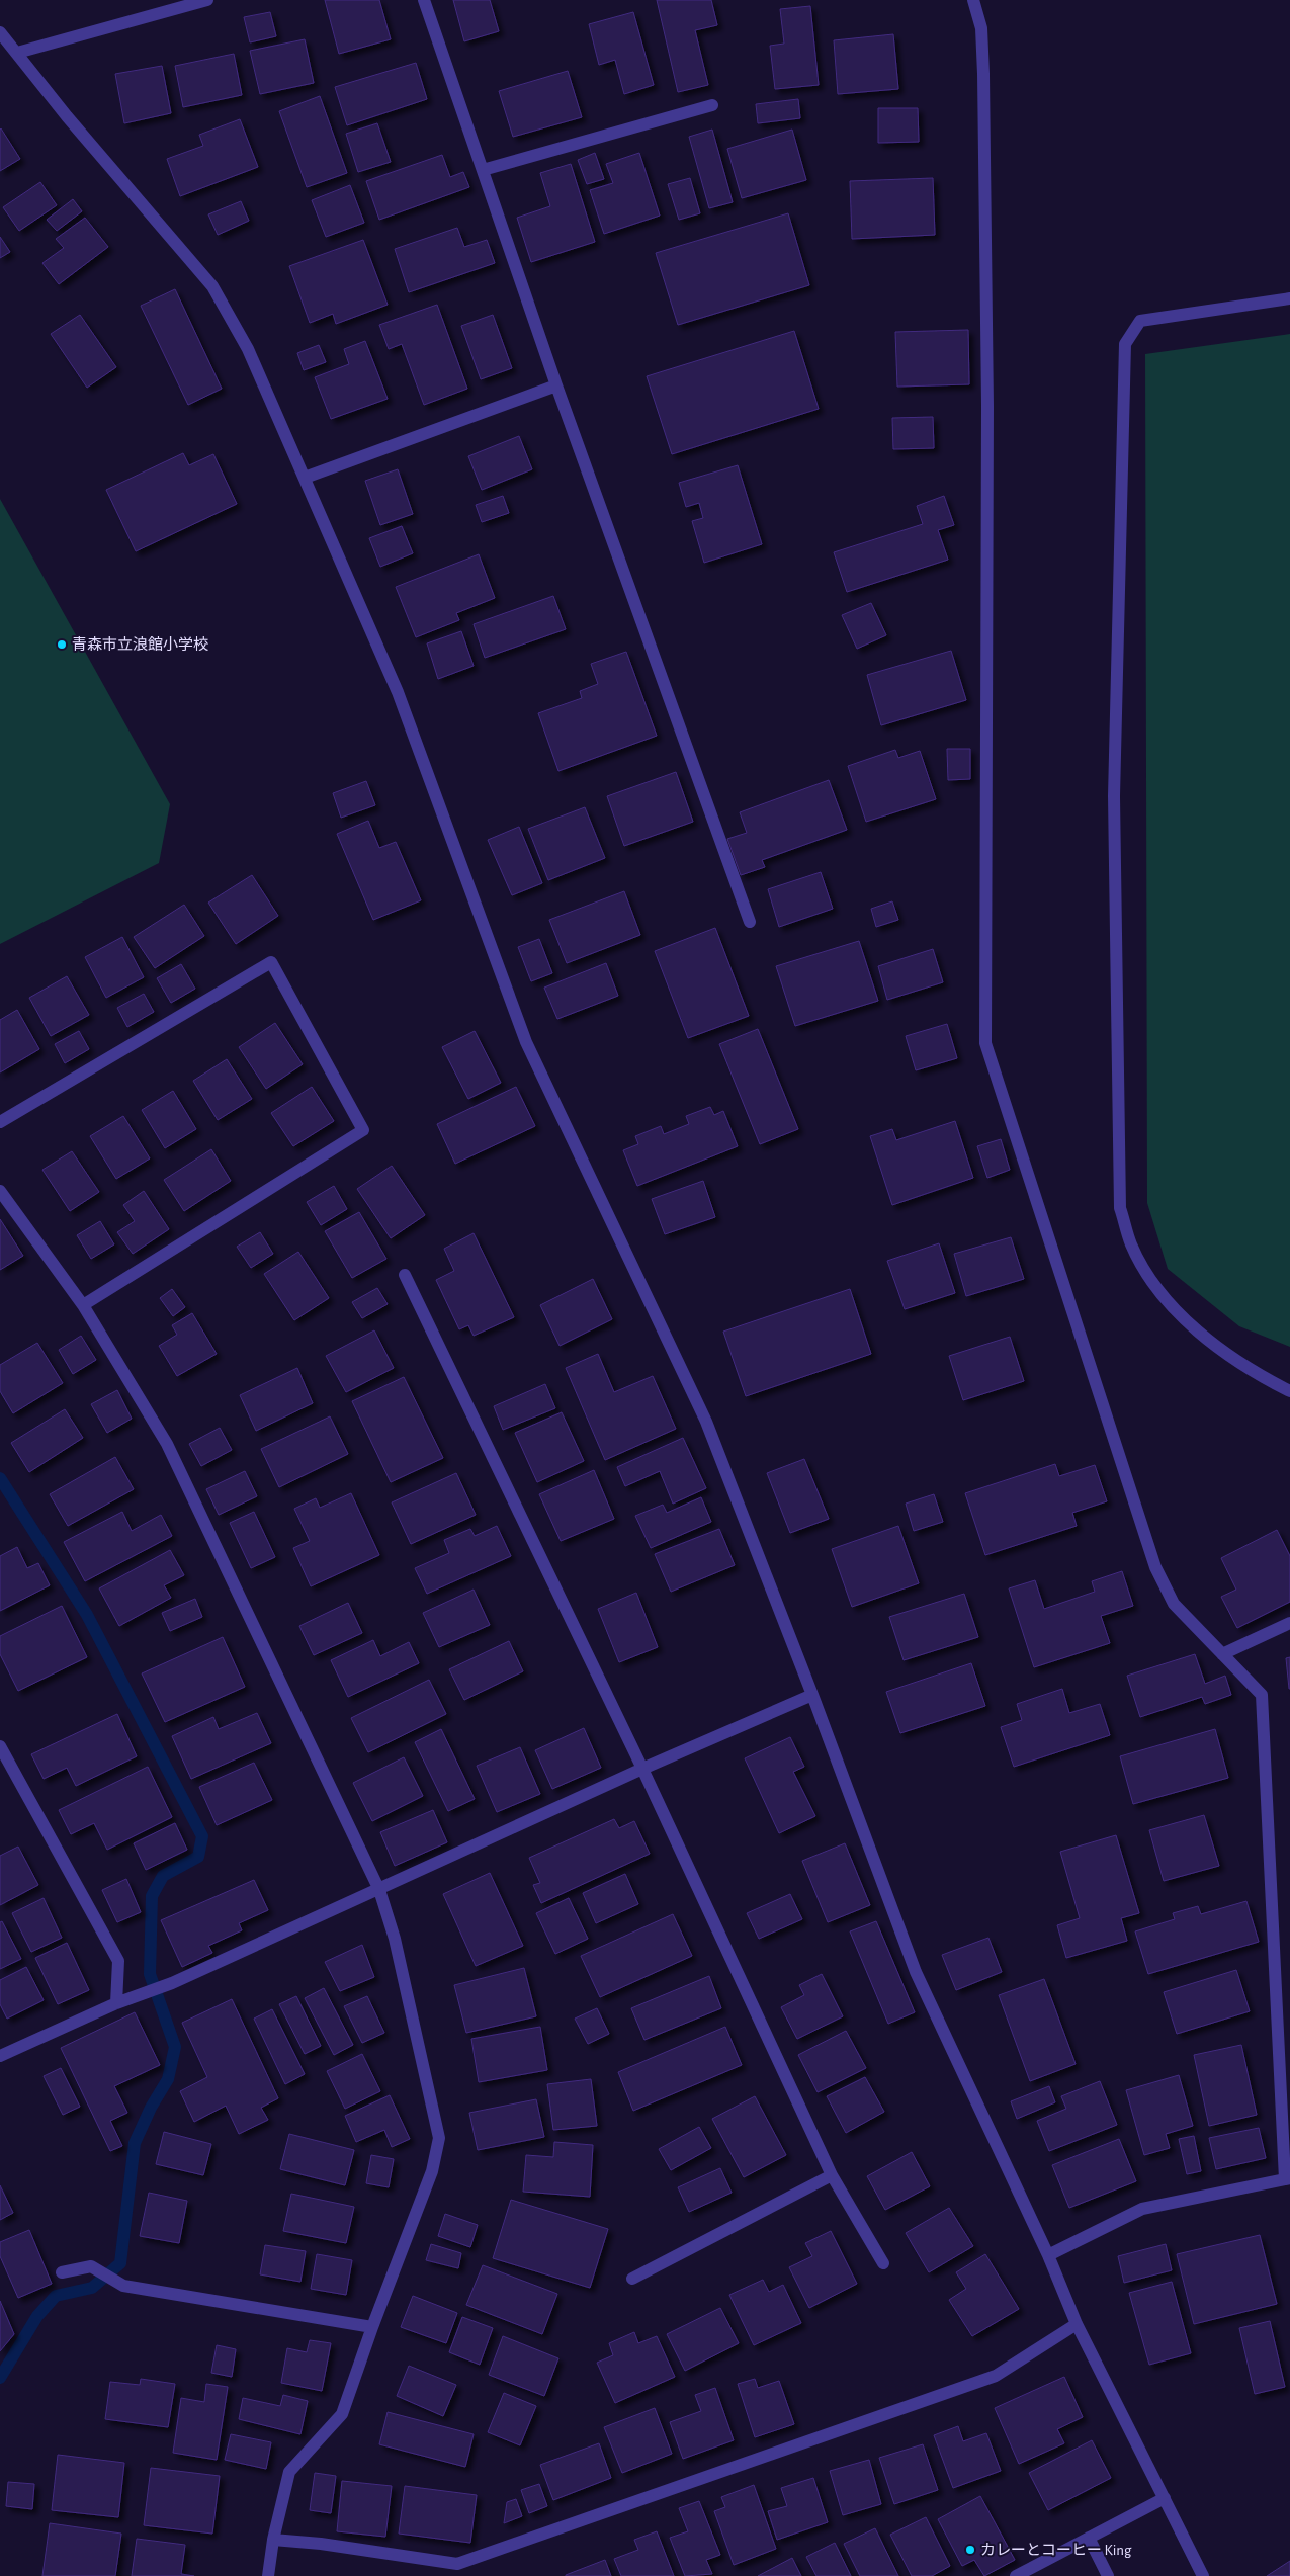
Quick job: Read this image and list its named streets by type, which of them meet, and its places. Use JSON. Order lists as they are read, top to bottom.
{
  "places": ["青森市立浪館小学校", "カレーとコーヒー King"]
}
